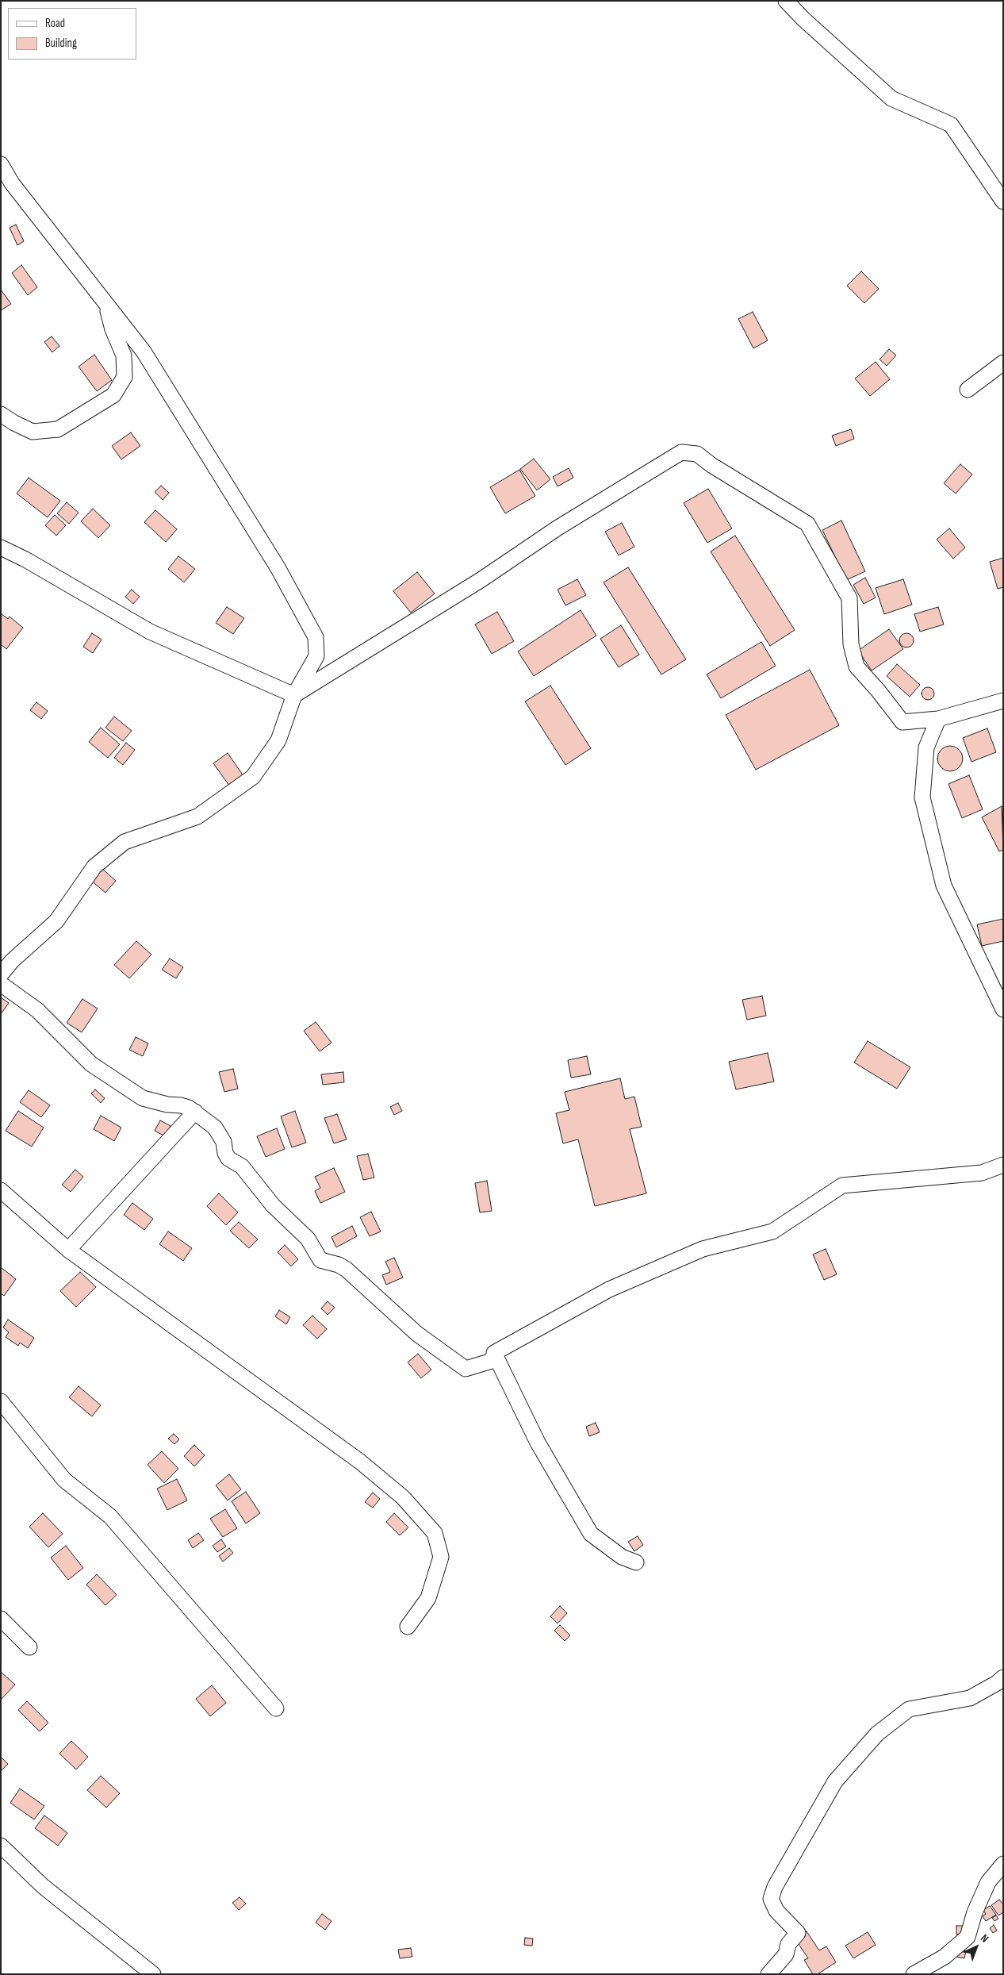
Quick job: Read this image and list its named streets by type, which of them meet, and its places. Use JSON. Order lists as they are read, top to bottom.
{
  "legend": ["Road", "Building"],
  "north": "top right"
}
